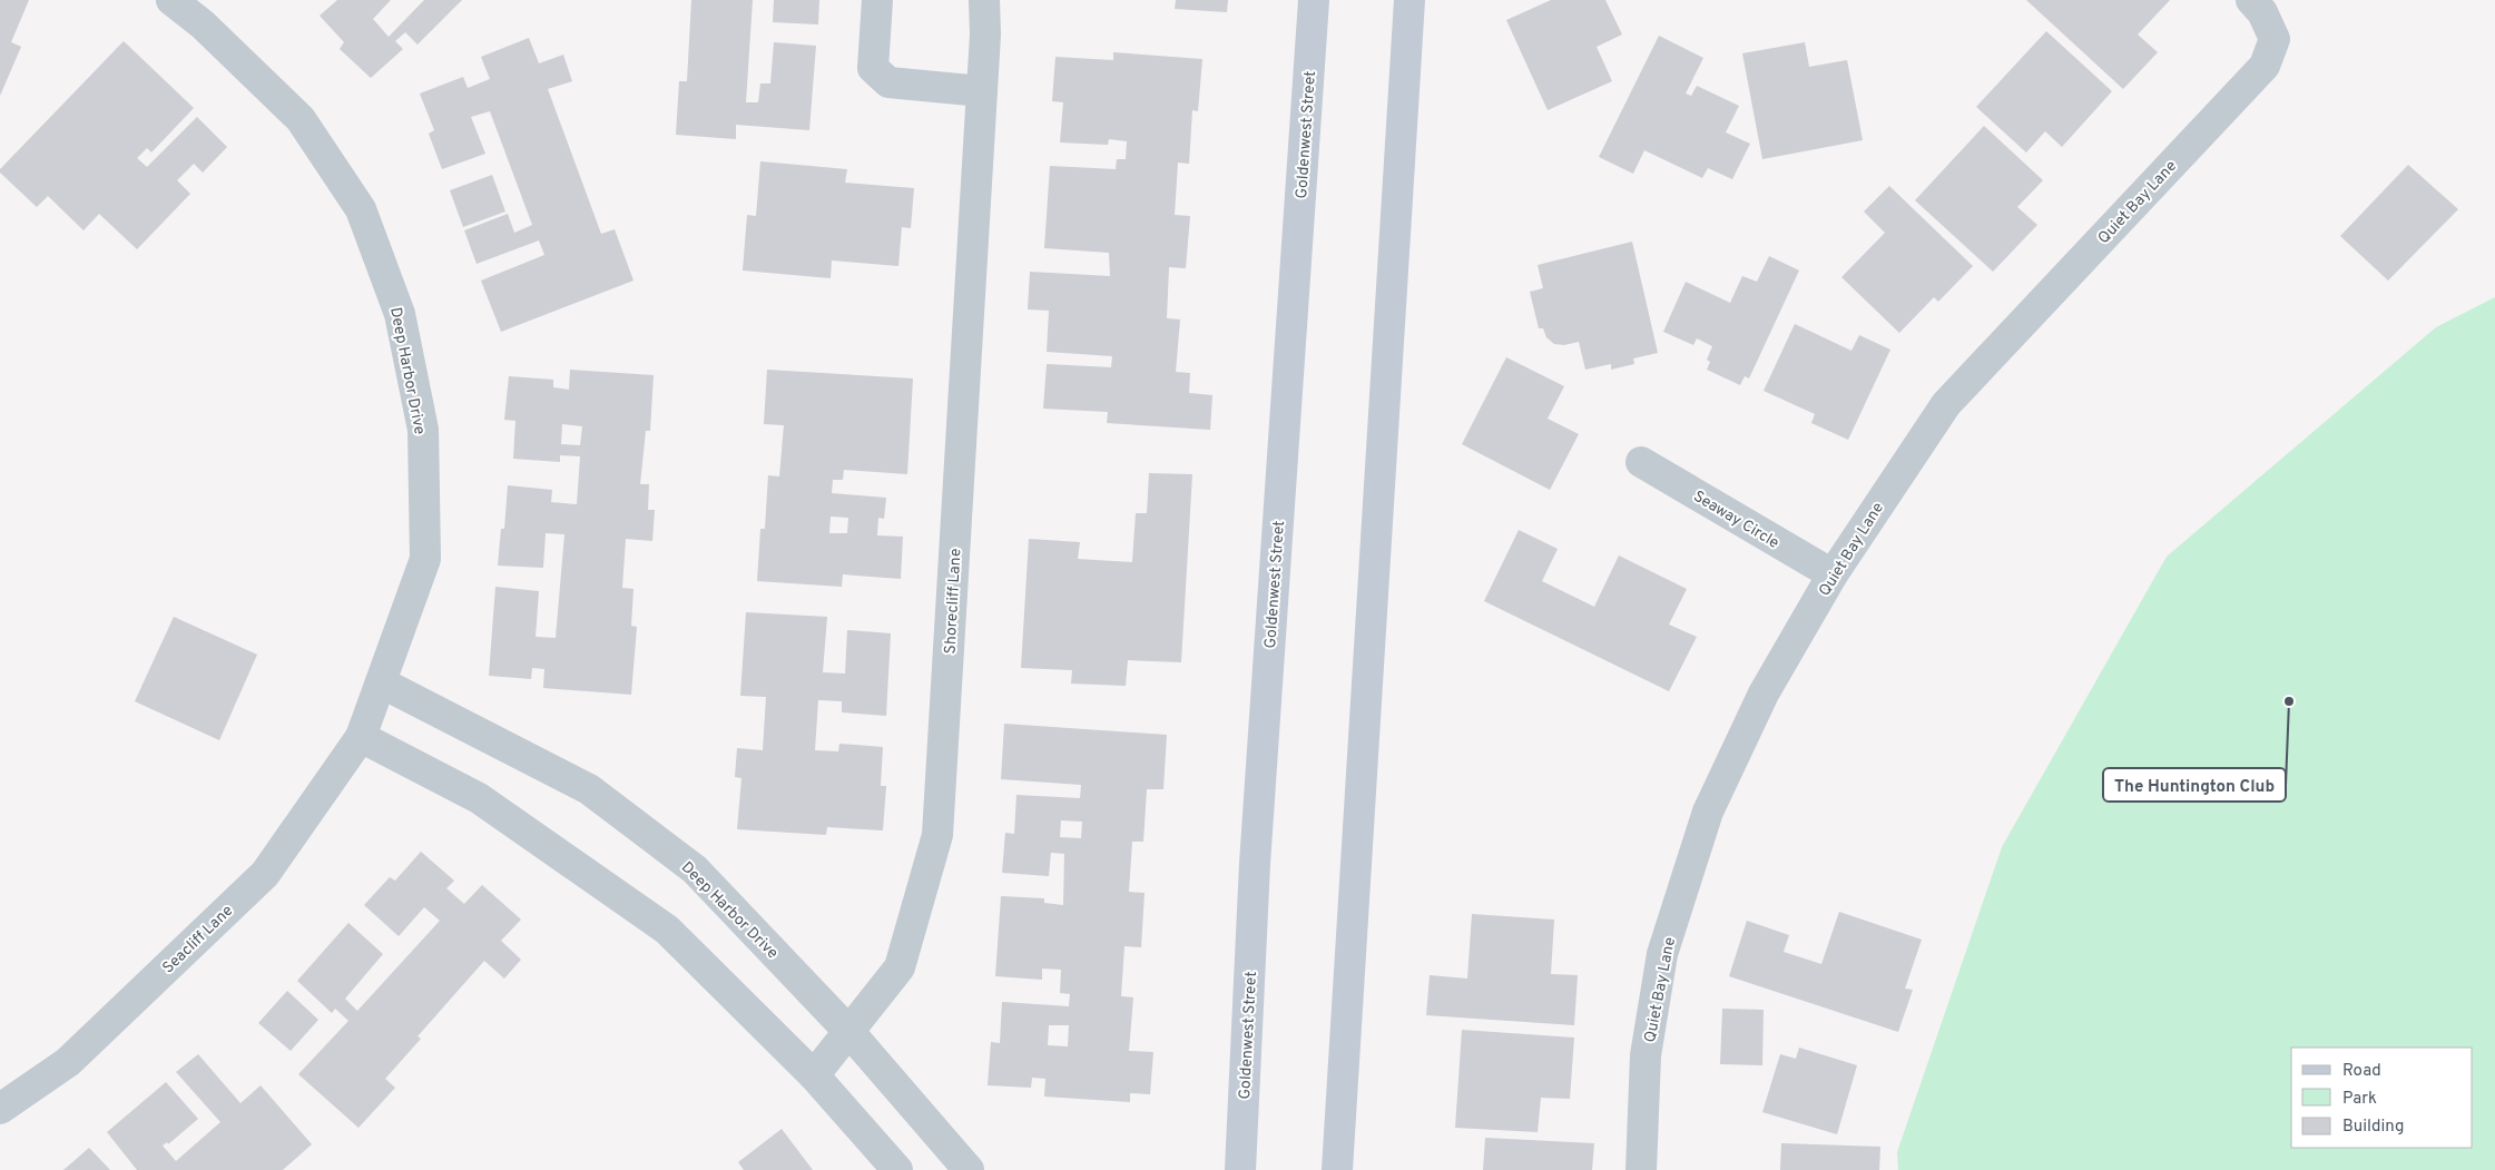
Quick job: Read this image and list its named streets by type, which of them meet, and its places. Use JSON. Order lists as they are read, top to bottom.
{
  "streets": {
    "main road": ["Goldenwest Street"],
    "street": [
      "Quiet Bay Lane",
      "Deep Harbor Drive",
      "Seaway Circle",
      "Shorecliff Lane",
      "Seacliff Lane"
    ]
  },
  "crossings": [
    ["Quiet Bay Lane", "Seaway Circle"],
    ["Deep Harbor Drive", "Shorecliff Lane"],
    ["Deep Harbor Drive", "Seacliff Lane"]
  ],
  "places": ["The Huntington Club"],
  "legend": ["Road", "Park", "Building"]
}
